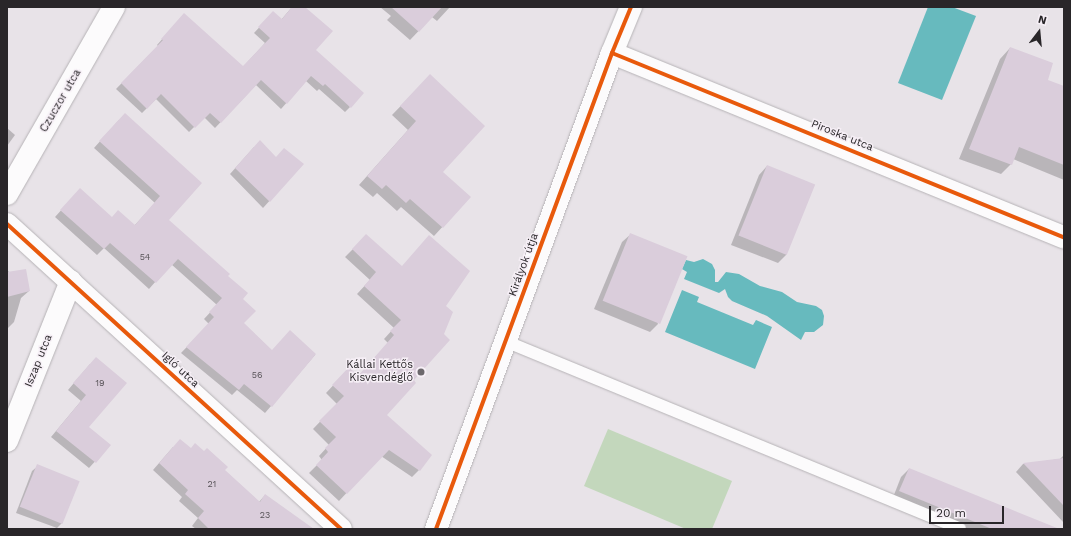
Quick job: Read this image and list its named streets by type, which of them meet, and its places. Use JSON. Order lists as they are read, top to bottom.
{
  "streets": {
    "street": [
      "Czuczor utca",
      "Piroska utca",
      "Királyok útja",
      "Iszap utca",
      "Igló utca"
    ]
  },
  "crossings": [
    ["Piroska utca", "Királyok útja"],
    ["Iszap utca", "Igló utca"]
  ],
  "places": ["Kállai Kettős Kisvendéglő"],
  "house_numbers": [
    "54",
    "56",
    "19",
    "21",
    "23"
  ],
  "scale_bar": "20 m",
  "north": "top"
}
